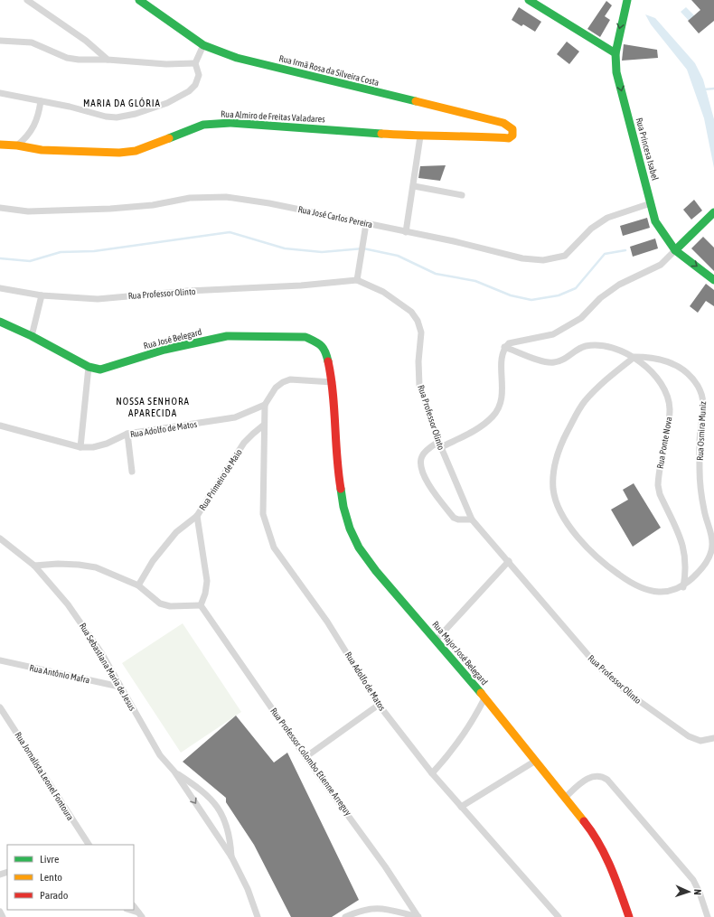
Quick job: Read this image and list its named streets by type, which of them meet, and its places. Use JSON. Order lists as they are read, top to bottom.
{
  "streets": {
    "street": [
      "Rua Irmã Rosa da Silveira Costa",
      "Rua Almiro de Freitas Valadares",
      "Rua Princesa Isabel",
      "Rua José Carlos Pereira",
      "Rua Professor Olinto",
      "Rua José Belegard",
      "Rua Adolfo de Matos",
      "Rua Osmira Muniz",
      "Rua Ponte Nova",
      "Rua Primeiro de Maio",
      "Rua Major José Belegard",
      "Rua Sebastiana Maria de Jesus",
      "Rua Antônio Mafra",
      "Rua Professor Colombo Etienne Arreguy",
      "Rua Jornalista Leonel Fontoura"
    ]
  },
  "crossings": [
    ["Rua Irmã Rosa da Silveira Costa", "Rua Almiro de Freitas Valadares"],
    ["Rua Princesa Isabel", "Rua José Carlos Pereira"],
    ["Rua José Belegard", "Rua Adolfo de Matos"],
    ["Rua José Belegard", "Rua Major José Belegard"],
    ["Rua Adolfo de Matos", "Rua Primeiro de Maio"],
    ["Rua Adolfo de Matos", "Rua Major José Belegard"],
    ["Rua Osmira Muniz", "Rua Ponte Nova"],
    ["Rua Sebastiana Maria de Jesus", "Rua Antônio Mafra"]
  ],
  "one_way": ["Rua Princesa Isabel"],
  "districts": ["MARIA DA GLÓRIA", "NOSSA SENHORA APARECIDA"],
  "legend": ["Livre", "Lento", "Parado"],
  "north": "right"
}
